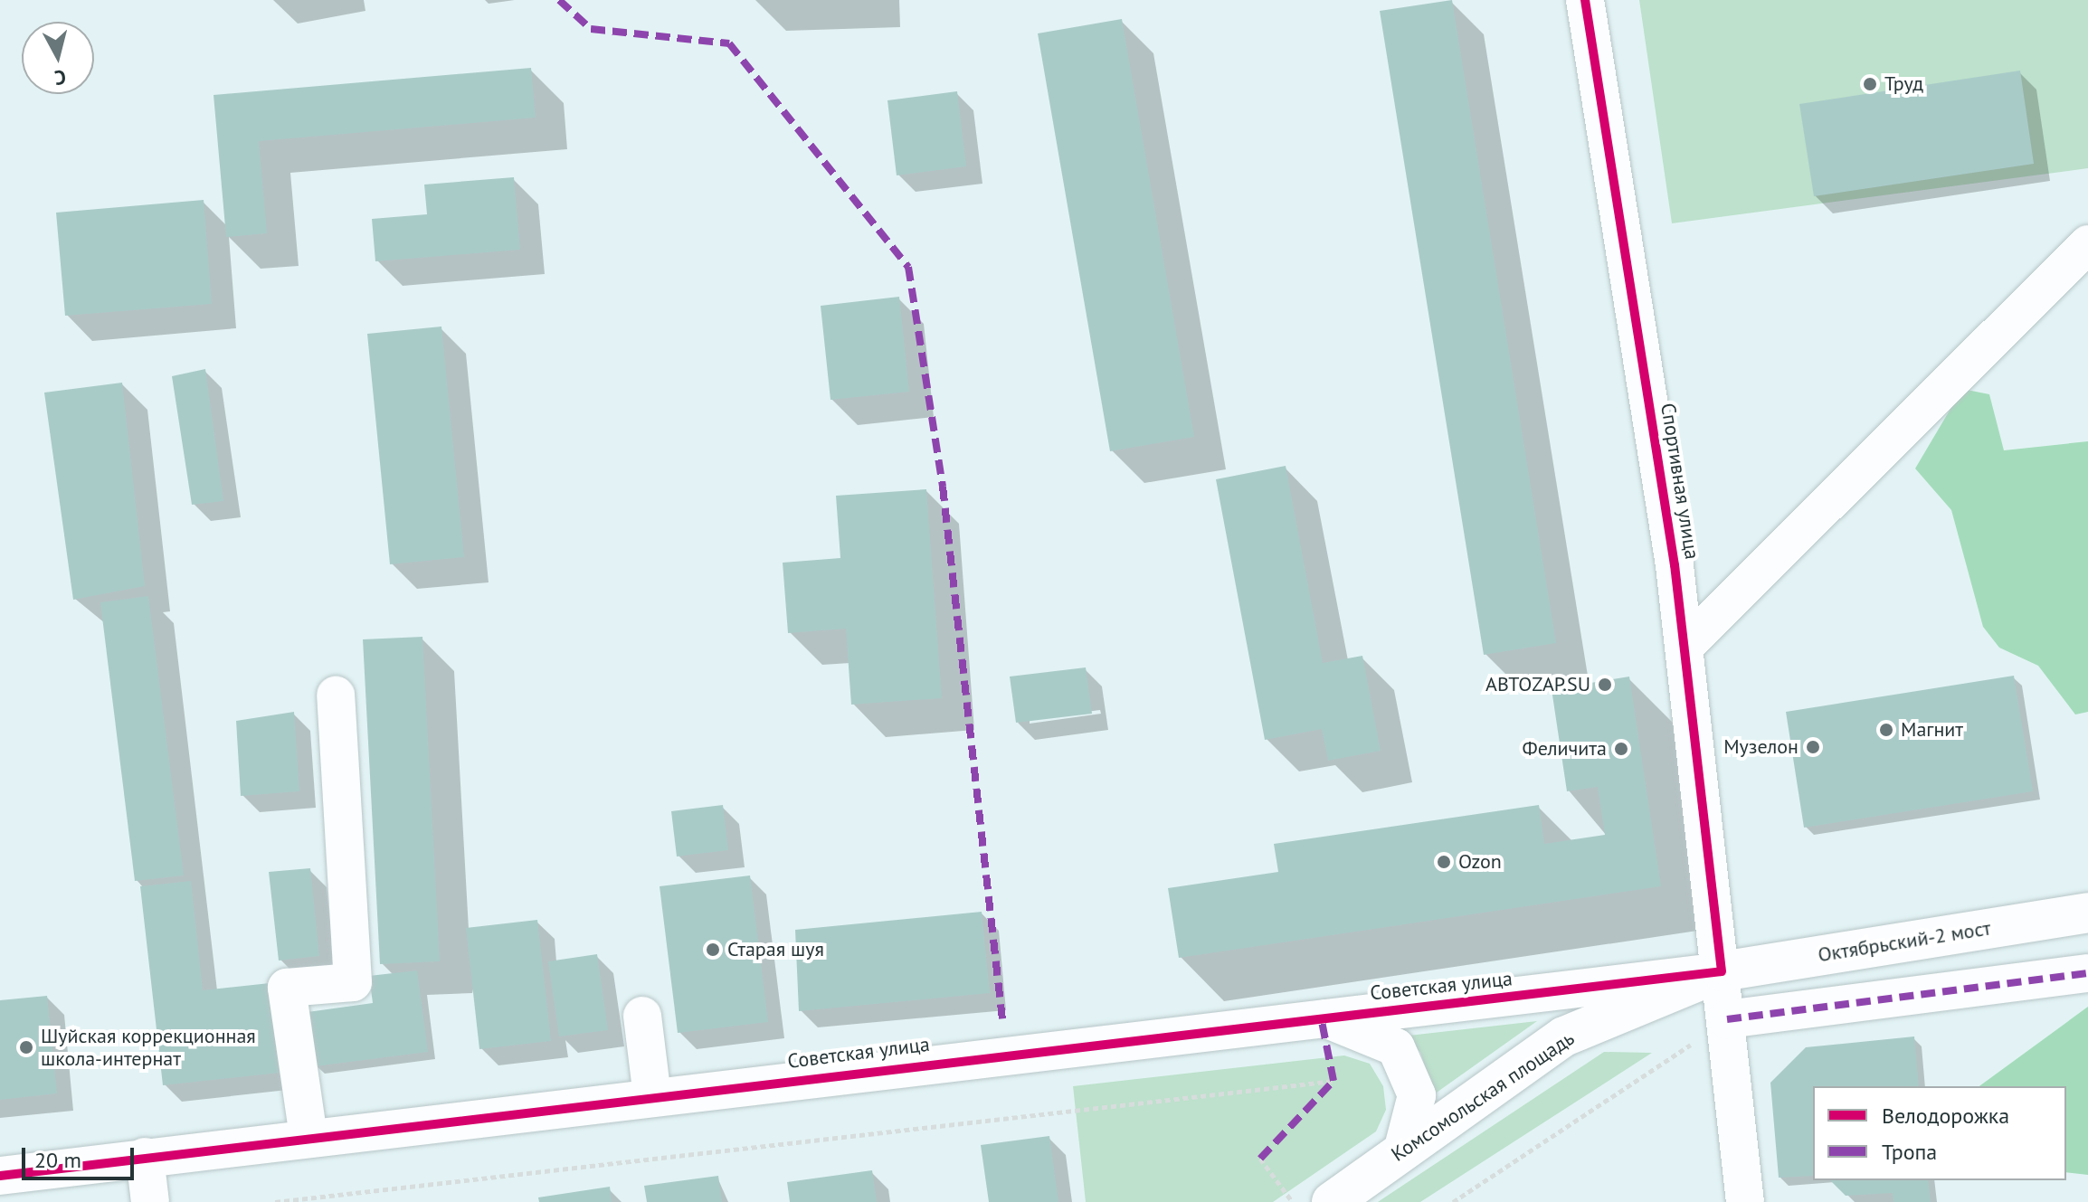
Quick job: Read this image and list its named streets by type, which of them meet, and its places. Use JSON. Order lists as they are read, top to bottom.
{
  "streets": {
    "main road": ["Октябрьский-2 мост", "Комсомольская площадь"],
    "street": ["Спортивная улица", "Советская улица"]
  },
  "crossings": [
    ["Спортивная улица", "Октябрьский-2 мост"],
    ["Спортивная улица", "Советская улица"],
    ["Спортивная улица", "Комсомольская площадь"],
    ["Октябрьский-2 мост", "Советская улица"],
    ["Октябрьский-2 мост", "Комсомольская площадь"],
    ["Советская улица", "Комсомольская площадь"]
  ],
  "places": [
    "Труд",
    "АВТОZAP.SU",
    "Магнит",
    "Музелон",
    "Феличита",
    "Ozon",
    "Старая шуя",
    "Шуйская коррекционная школа-интернат"
  ],
  "legend": ["Велодорожка", "Тропа"],
  "scale_bar": "20 m",
  "north": "bottom"
}
